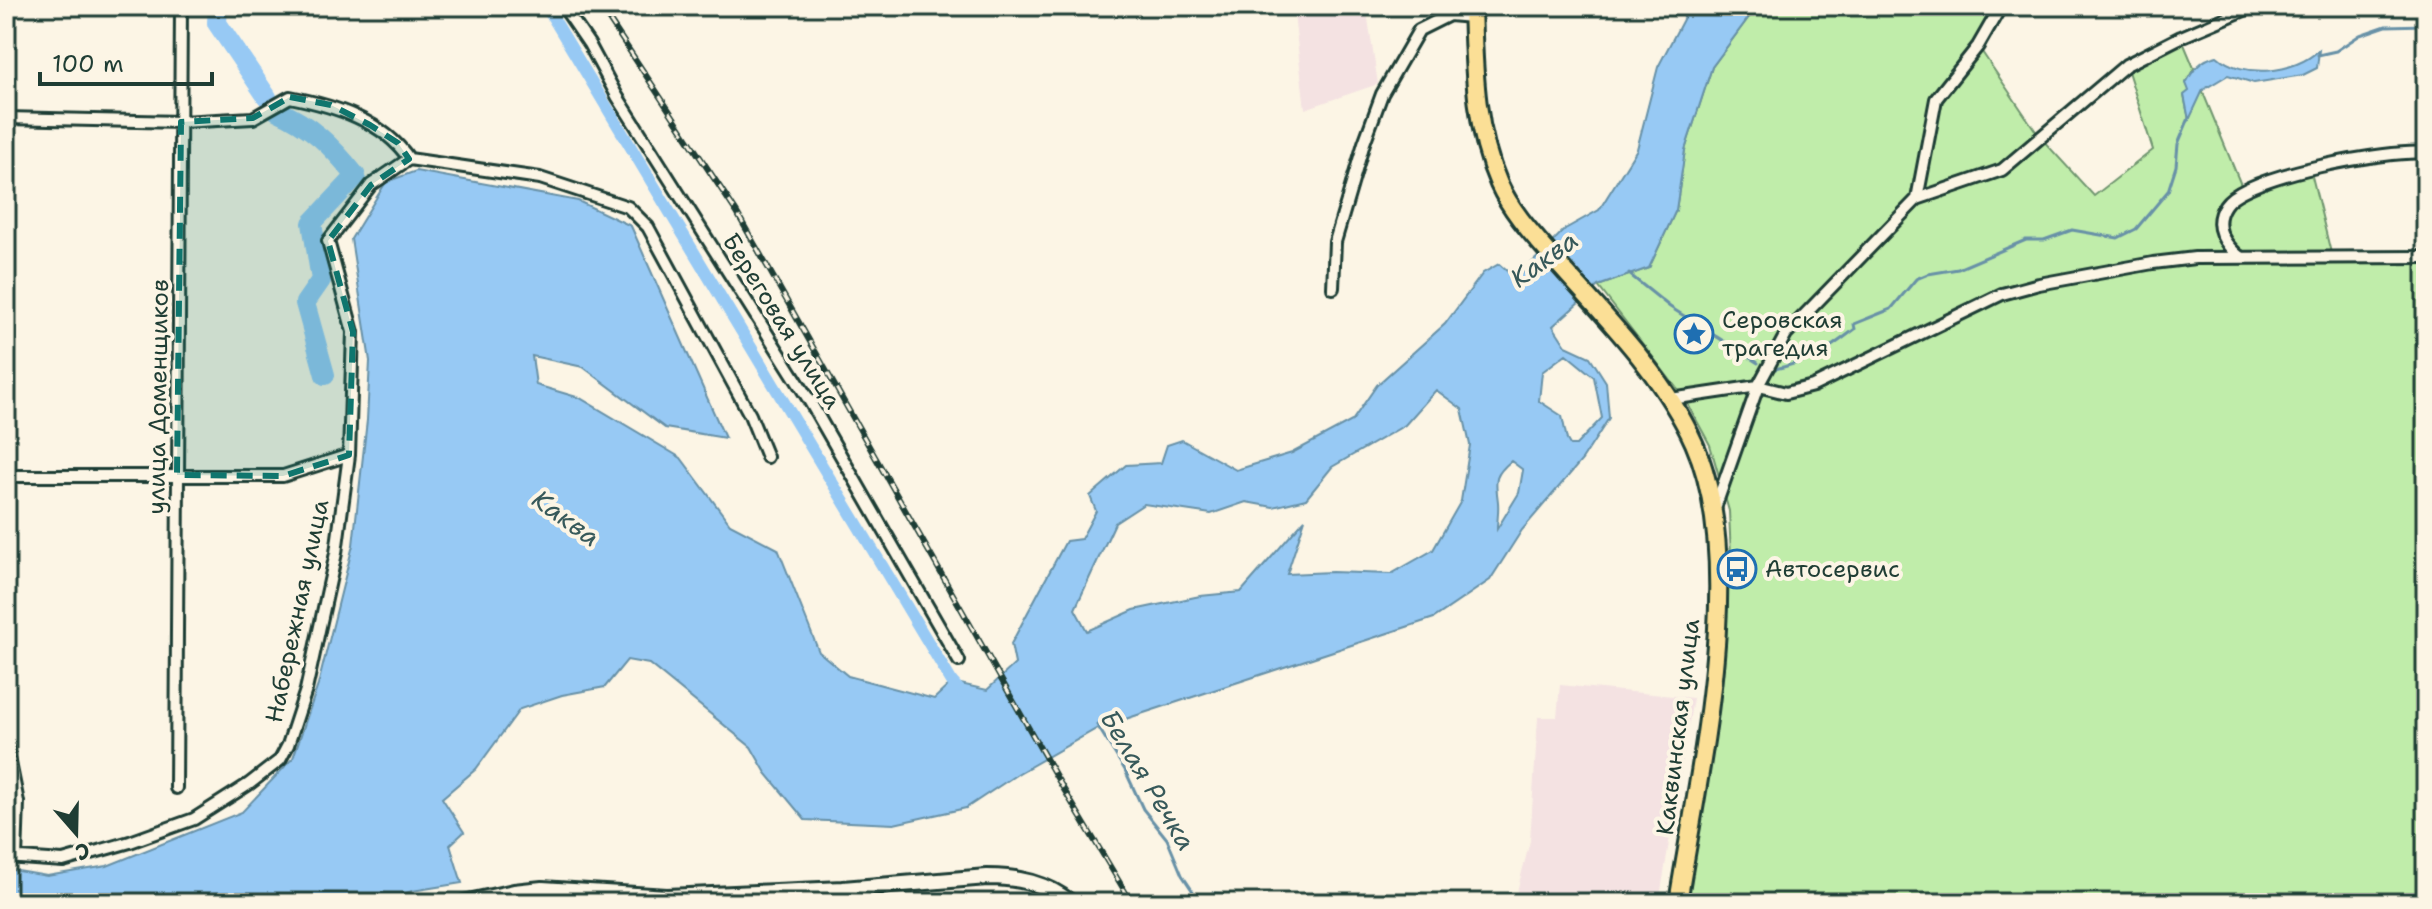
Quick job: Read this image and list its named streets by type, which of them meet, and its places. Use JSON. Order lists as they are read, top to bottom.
{
  "streets": {
    "main road": ["Каквинская улица"],
    "street": ["Береговая улица", "улица Доменщиков", "Набережная улица"]
  },
  "water": ["Каква", "Белая Речка"],
  "places": {
    "place": ["Серовская трагедия"],
    "bus stop": ["Автосервис"]
  },
  "scale_bar": "100 m",
  "north": "bottom"
}
